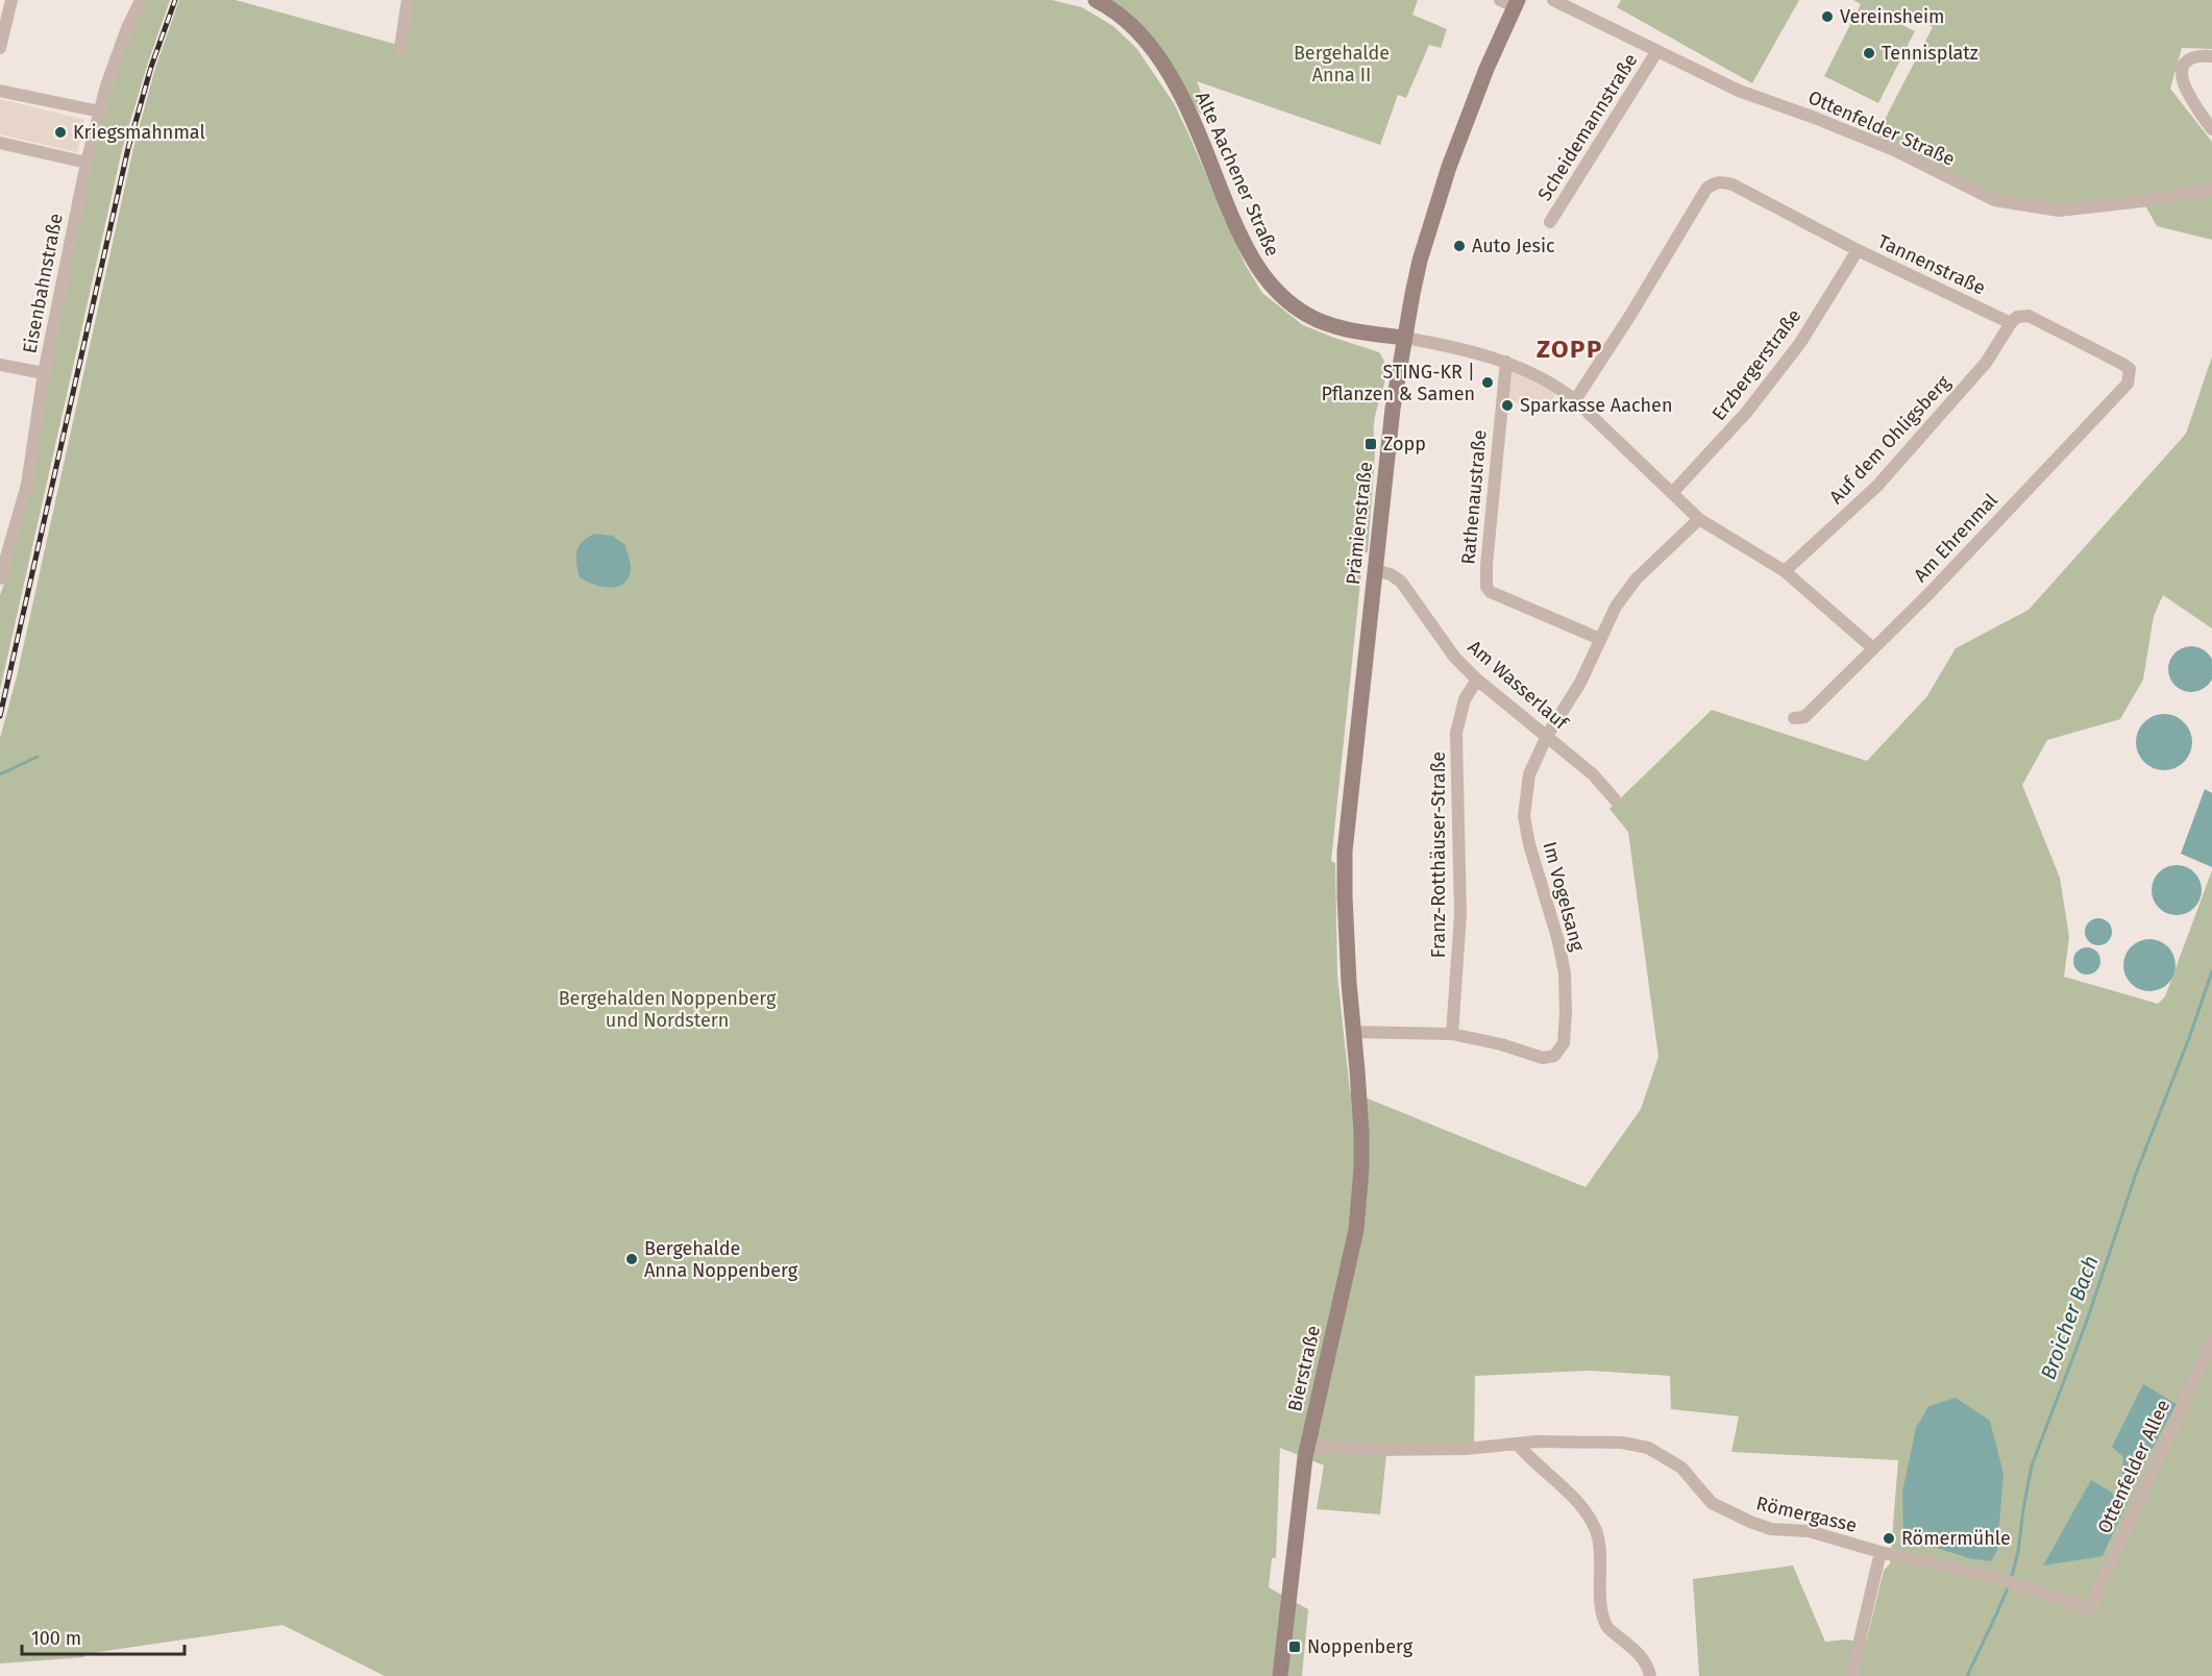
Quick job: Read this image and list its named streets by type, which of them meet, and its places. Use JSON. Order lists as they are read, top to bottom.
{
  "streets": {
    "main road": ["Alte Aachener Straße", "Prämienstraße", "Bierstraße"],
    "street": [
      "Scheidemannstraße",
      "Ottenfelder Straße",
      "Tannenstraße",
      "Eisenbahnstraße",
      "Erzbergerstraße",
      "Auf dem Ohligsberg",
      "Rathenaustraße",
      "Am Ehrenmal",
      "Am Wasserlauf",
      "Franz-Rotthäuser-Straße",
      "Im Vogelsang",
      "Ottenfelder Allee",
      "Römergasse"
    ]
  },
  "crossings": [
    ["Scheidemannstraße", "Ottenfelder Straße"],
    ["Alte Aachener Straße", "Prämienstraße"],
    ["Tannenstraße", "Erzbergerstraße"],
    ["Tannenstraße", "Auf dem Ohligsberg"],
    ["Tannenstraße", "Am Ehrenmal"],
    ["Auf dem Ohligsberg", "Am Ehrenmal"],
    ["Rathenaustraße", "Im Vogelsang"],
    ["Prämienstraße", "Am Wasserlauf"],
    ["Prämienstraße", "Bierstraße"],
    ["Am Wasserlauf", "Franz-Rotthäuser-Straße"],
    ["Am Wasserlauf", "Im Vogelsang"],
    ["Franz-Rotthäuser-Straße", "Im Vogelsang"],
    ["Bierstraße", "Römergasse"],
    ["Ottenfelder Allee", "Römergasse"]
  ],
  "districts": ["ZOPP"],
  "water": ["Broicher Bach"],
  "parks": ["Bergehalde Anna II", "Bergehalden Noppenberg und Nordstern"],
  "places": {
    "other": [
      "Vereinsheim",
      "Tennisplatz",
      "Kriegsmahnmal",
      "Auto Jesic",
      "STING-KR | Pflanzen & Samen",
      "Sparkasse Aachen",
      "Bergehalde Anna Noppenberg",
      "Römermühle"
    ],
    "transit": ["Zopp", "Noppenberg"]
  },
  "scale_bar": "100 m"
}
